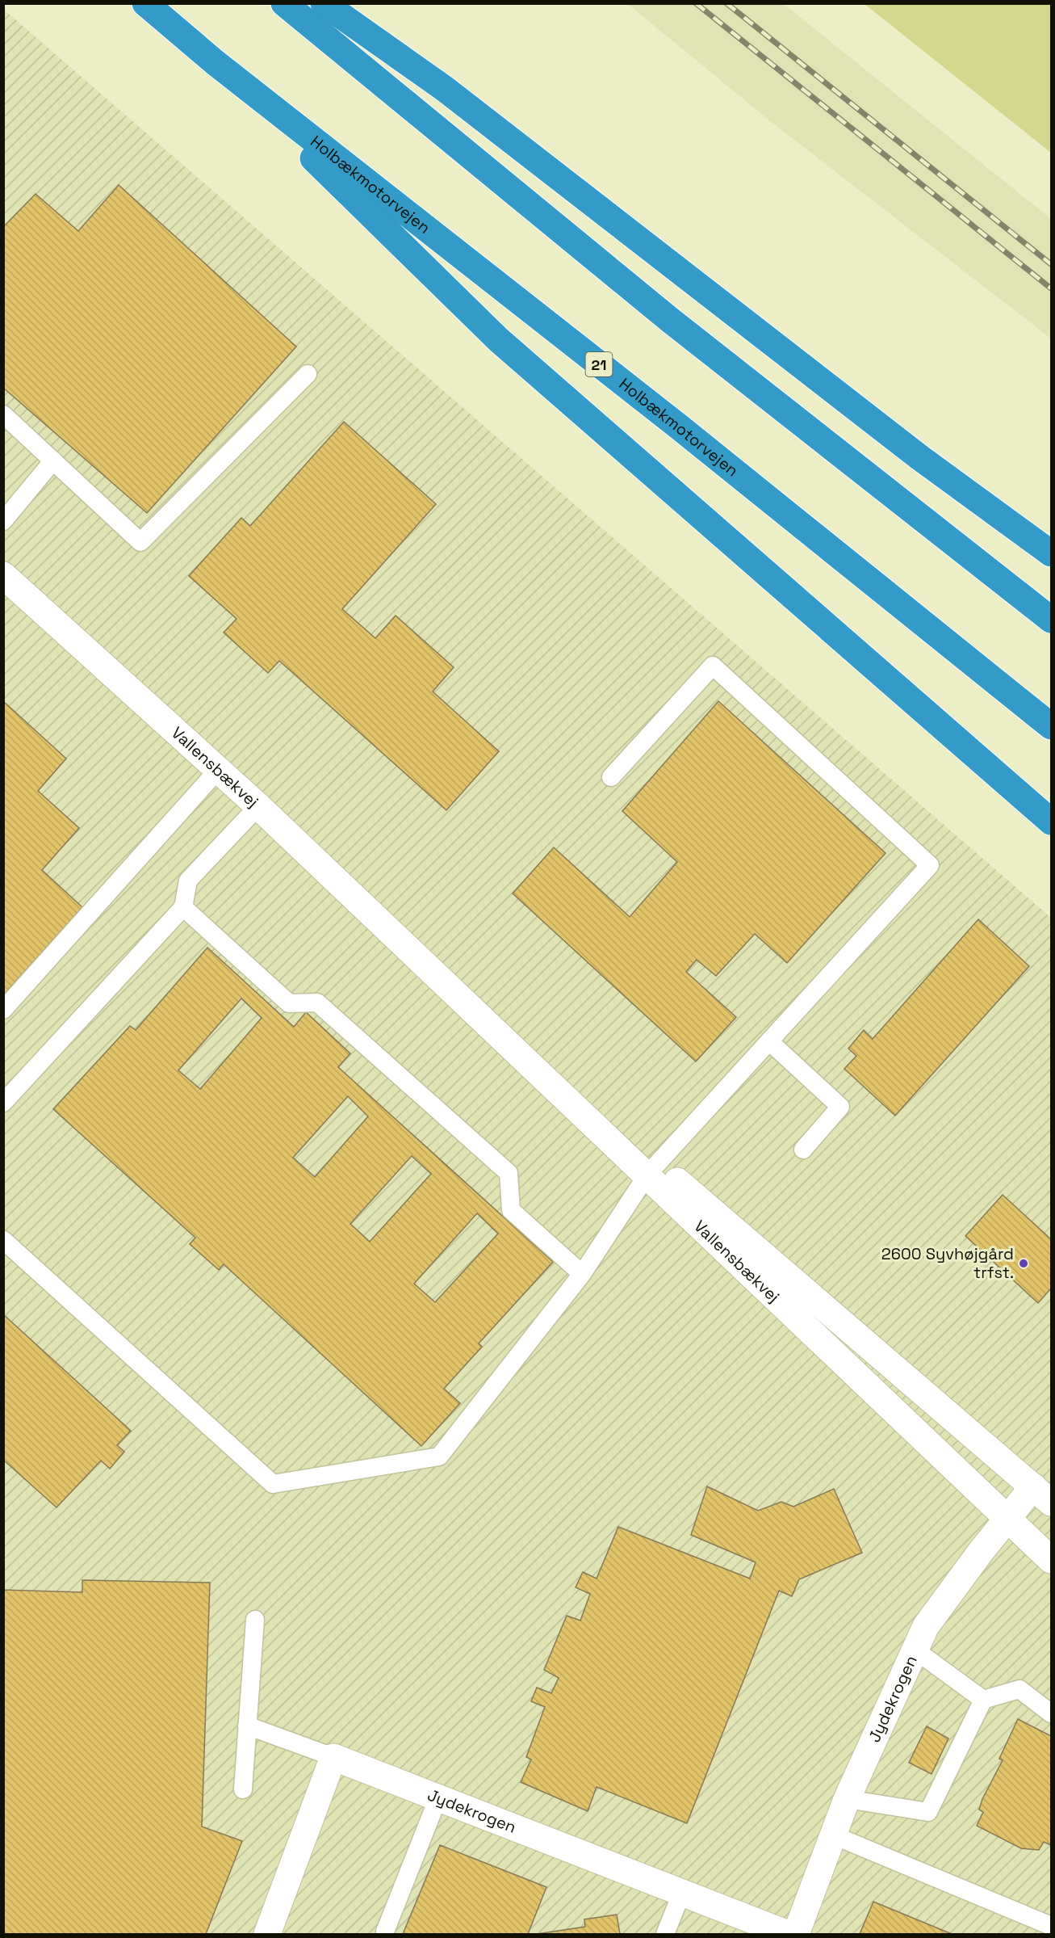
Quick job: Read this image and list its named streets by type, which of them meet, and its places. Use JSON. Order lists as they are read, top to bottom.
{
  "streets": {
    "highway": ["Holbækmotorvejen", "21"],
    "street": ["Vallensbækvej", "Jydekrogen"]
  },
  "crossings": [
    ["Vallensbækvej", "Jydekrogen"]
  ],
  "places": ["2600 Syvhøjgård trfst."]
}
